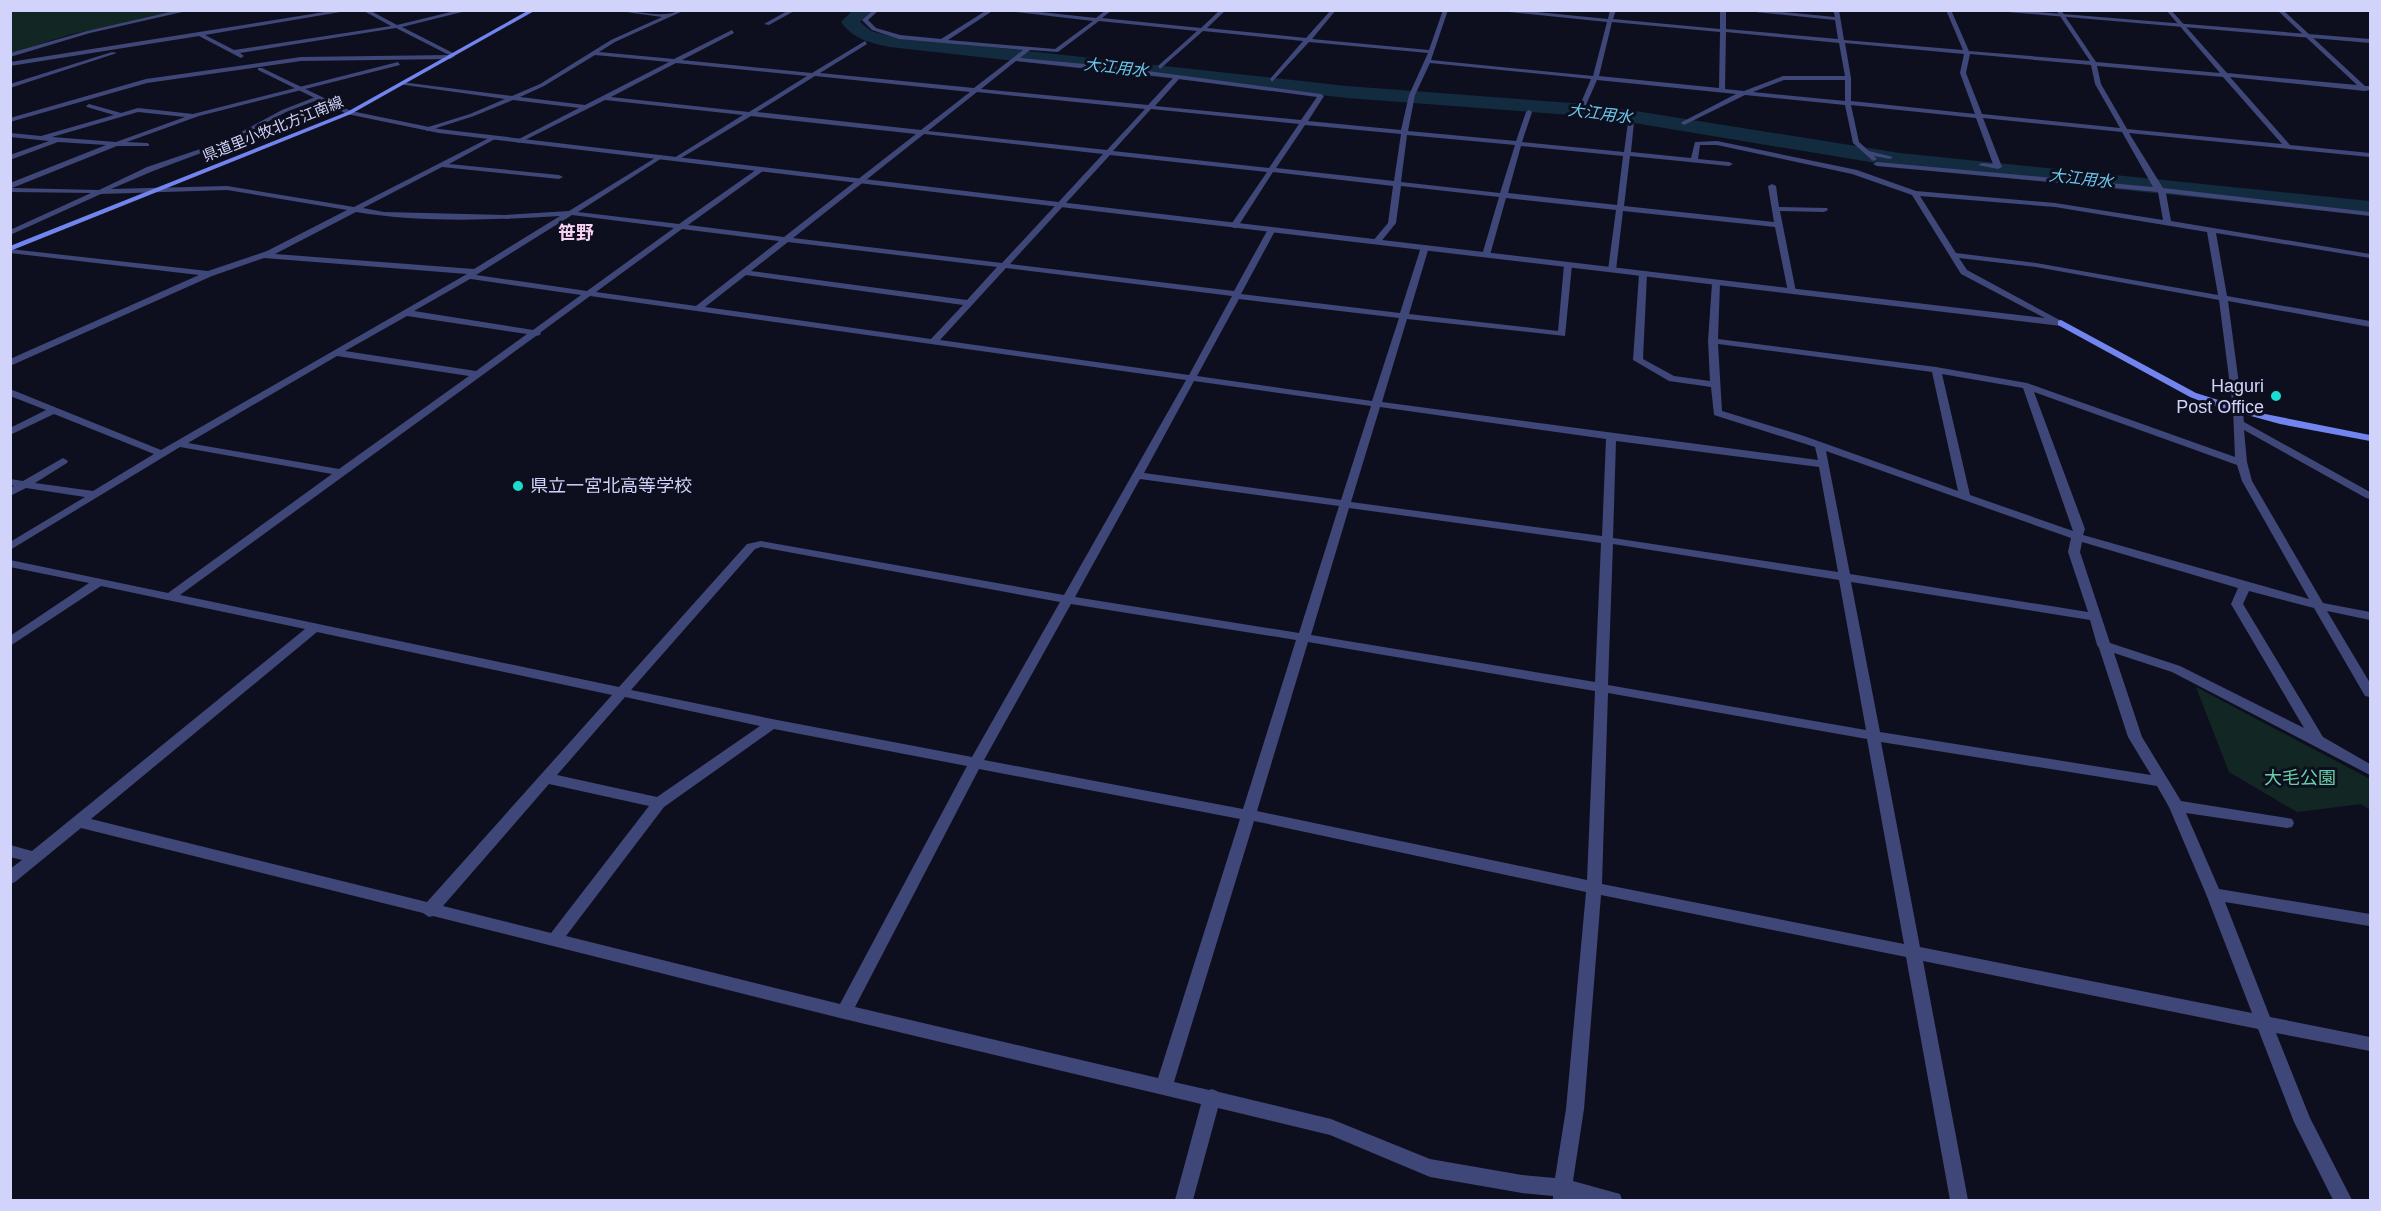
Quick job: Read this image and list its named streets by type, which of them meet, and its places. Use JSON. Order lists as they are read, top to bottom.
{
  "streets": {
    "main road": ["県道里小牧北方江南線"]
  },
  "districts": ["笹野"],
  "water": ["大江用水"],
  "parks": ["大毛公園"],
  "places": ["Haguri Post Office", "県立一宮北高等学校"]
}
